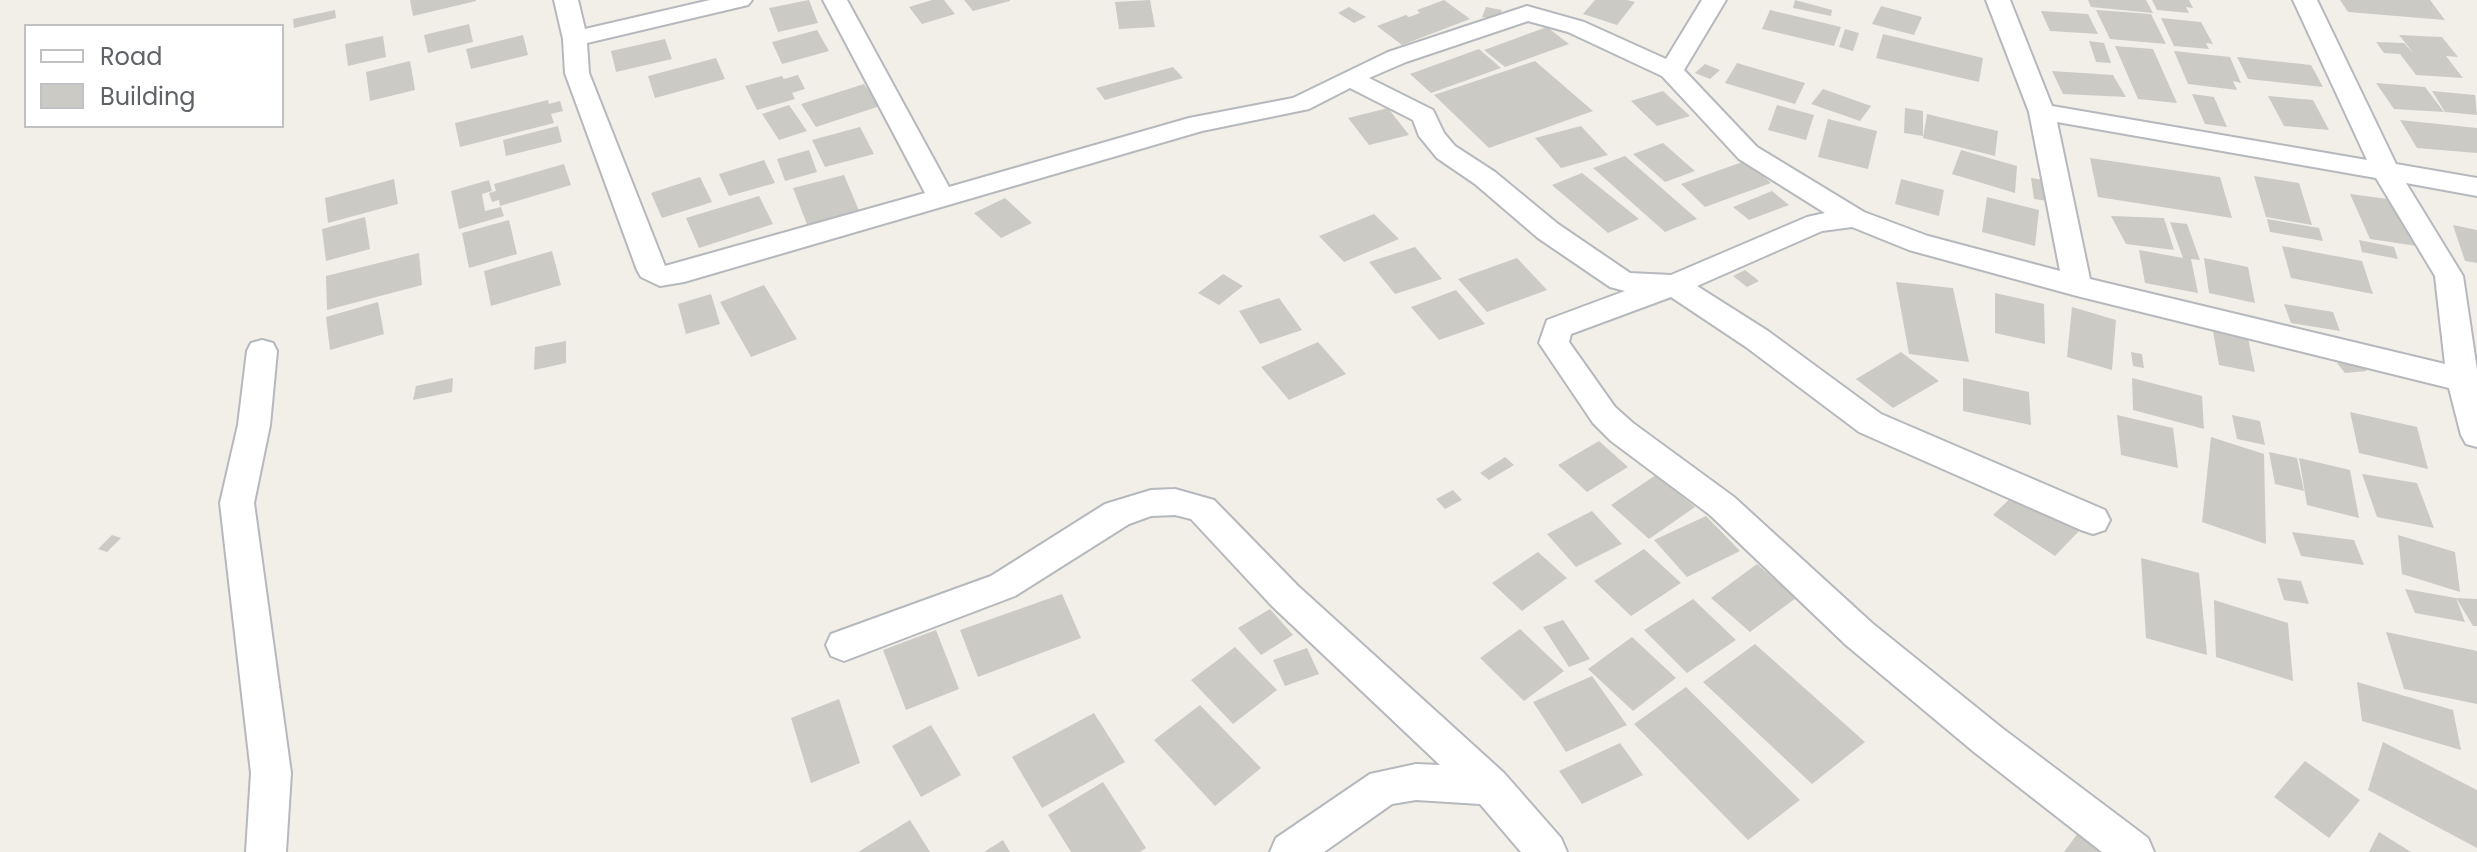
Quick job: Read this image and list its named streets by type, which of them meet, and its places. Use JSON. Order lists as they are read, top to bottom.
{
  "legend": ["Road", "Building"]
}
